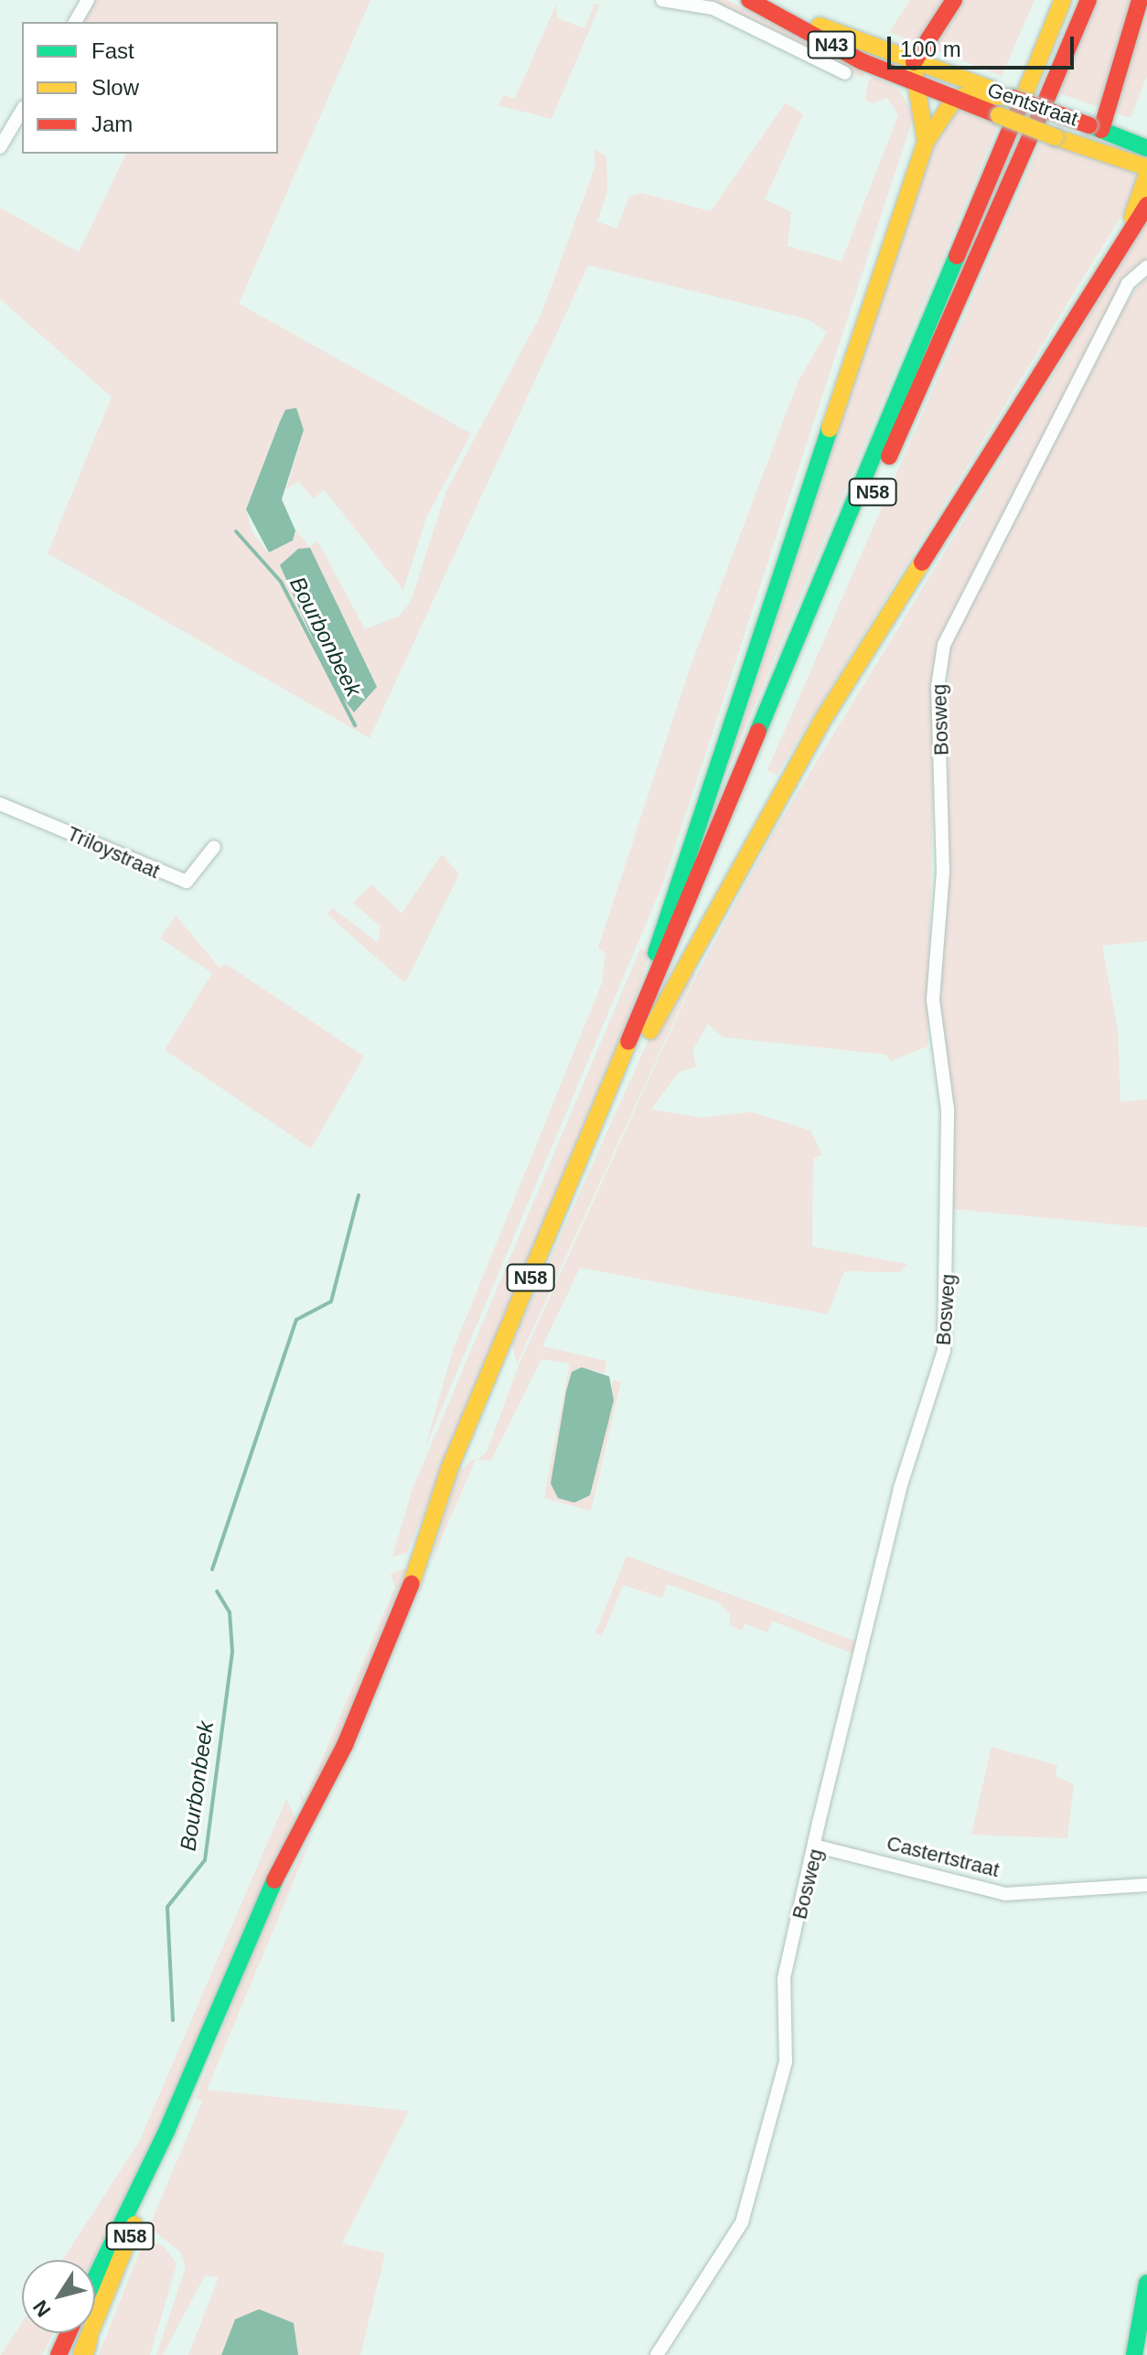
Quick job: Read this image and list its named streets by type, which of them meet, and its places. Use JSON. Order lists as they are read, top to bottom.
{
  "streets": {
    "main road": ["N43", "Gentstraat", "N58"],
    "street": ["Bosweg", "Triloystraat", "Castertstraat"]
  },
  "crossings": [
    ["N43", "Gentstraat"],
    ["N43", "N58"],
    ["Gentstraat", "N58"],
    ["Bosweg", "Castertstraat"]
  ],
  "water": ["Bourbonbeek"],
  "legend": ["Fast", "Slow", "Jam"],
  "scale_bar": "100 m",
  "north": "bottom left"
}
